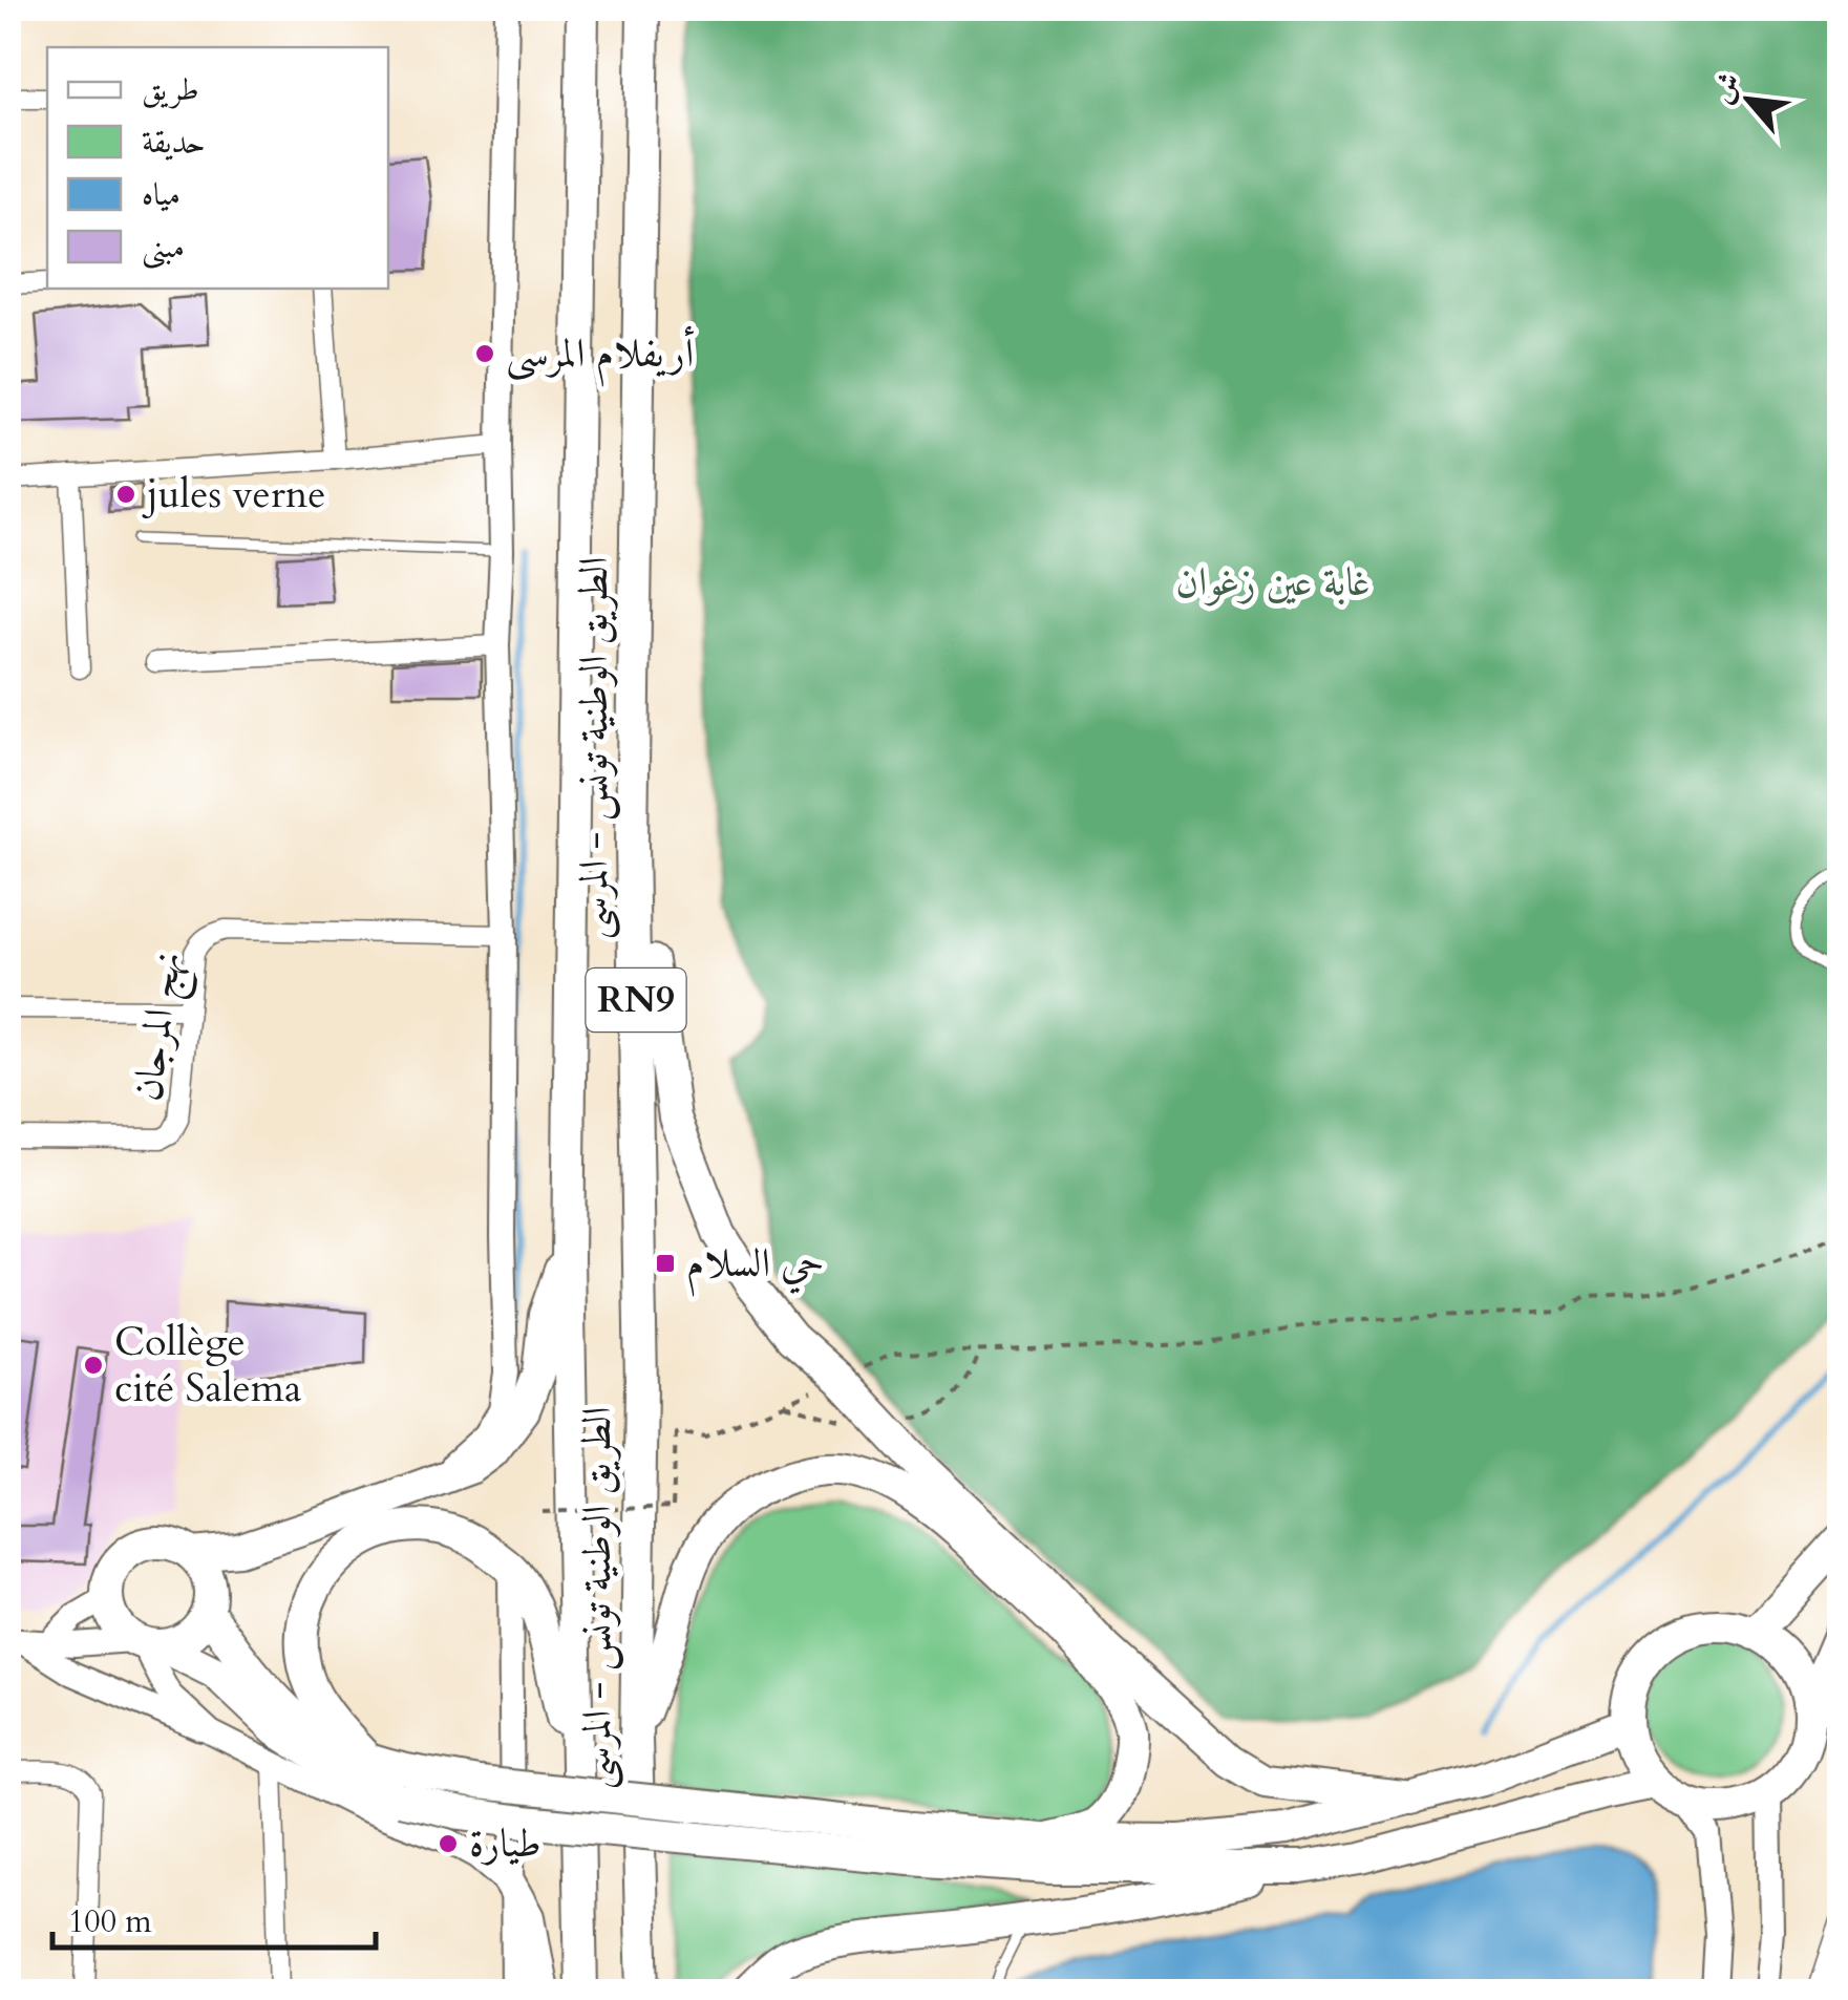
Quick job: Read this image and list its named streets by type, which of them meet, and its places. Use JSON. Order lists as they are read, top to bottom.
{
  "streets": {
    "highway": ["الطريق الوطنية تونس - المرسى", "RN9"],
    "street": ["نهج المرجان"]
  },
  "parks": ["غابة عين زغوان"],
  "places": {
    "other": [
      "أريفلام المرسى",
      "jules verne",
      "Collège cité Salema",
      "طيارة"
    ],
    "transit": ["حي السلام"]
  },
  "legend": [
    "طريق",
    "حديقة",
    "مياه",
    "مبنى"
  ],
  "scale_bar": "100 m",
  "north": "top left"
}
